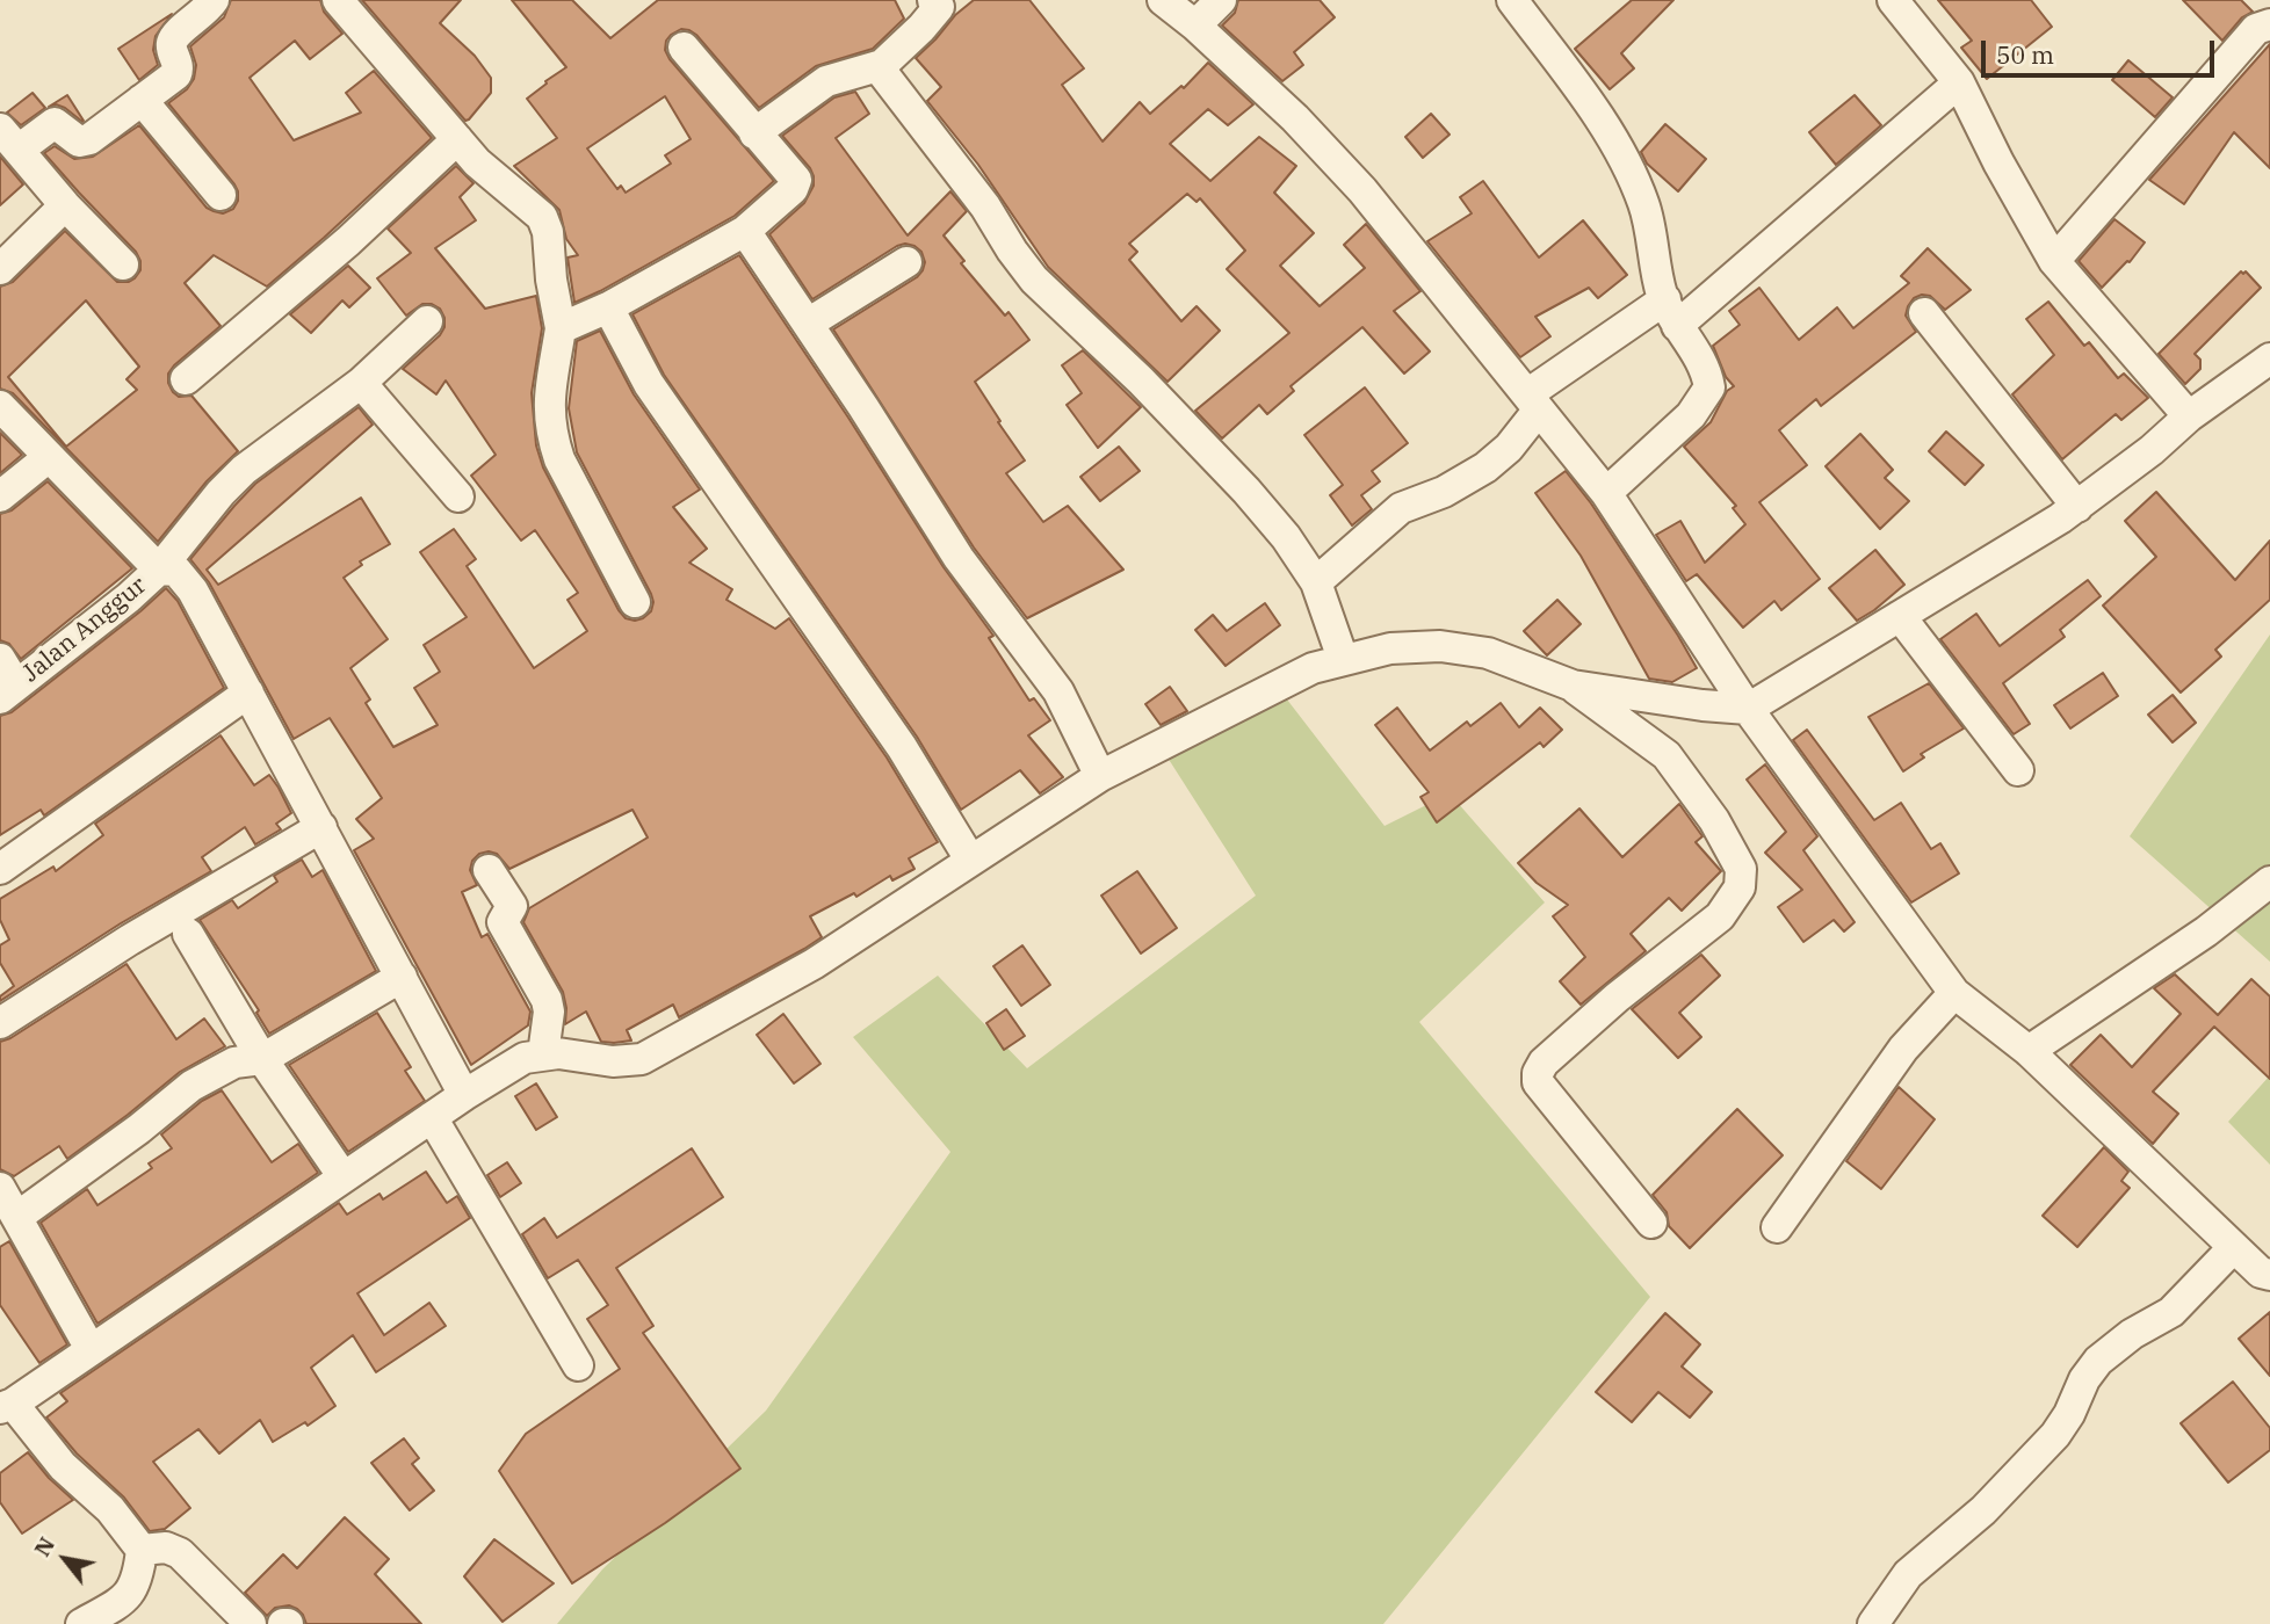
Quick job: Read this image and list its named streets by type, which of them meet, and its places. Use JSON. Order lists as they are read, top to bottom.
{
  "streets": {
    "street": ["Jalan Anggur"]
  },
  "scale_bar": "50 m",
  "north": "top left"
}
